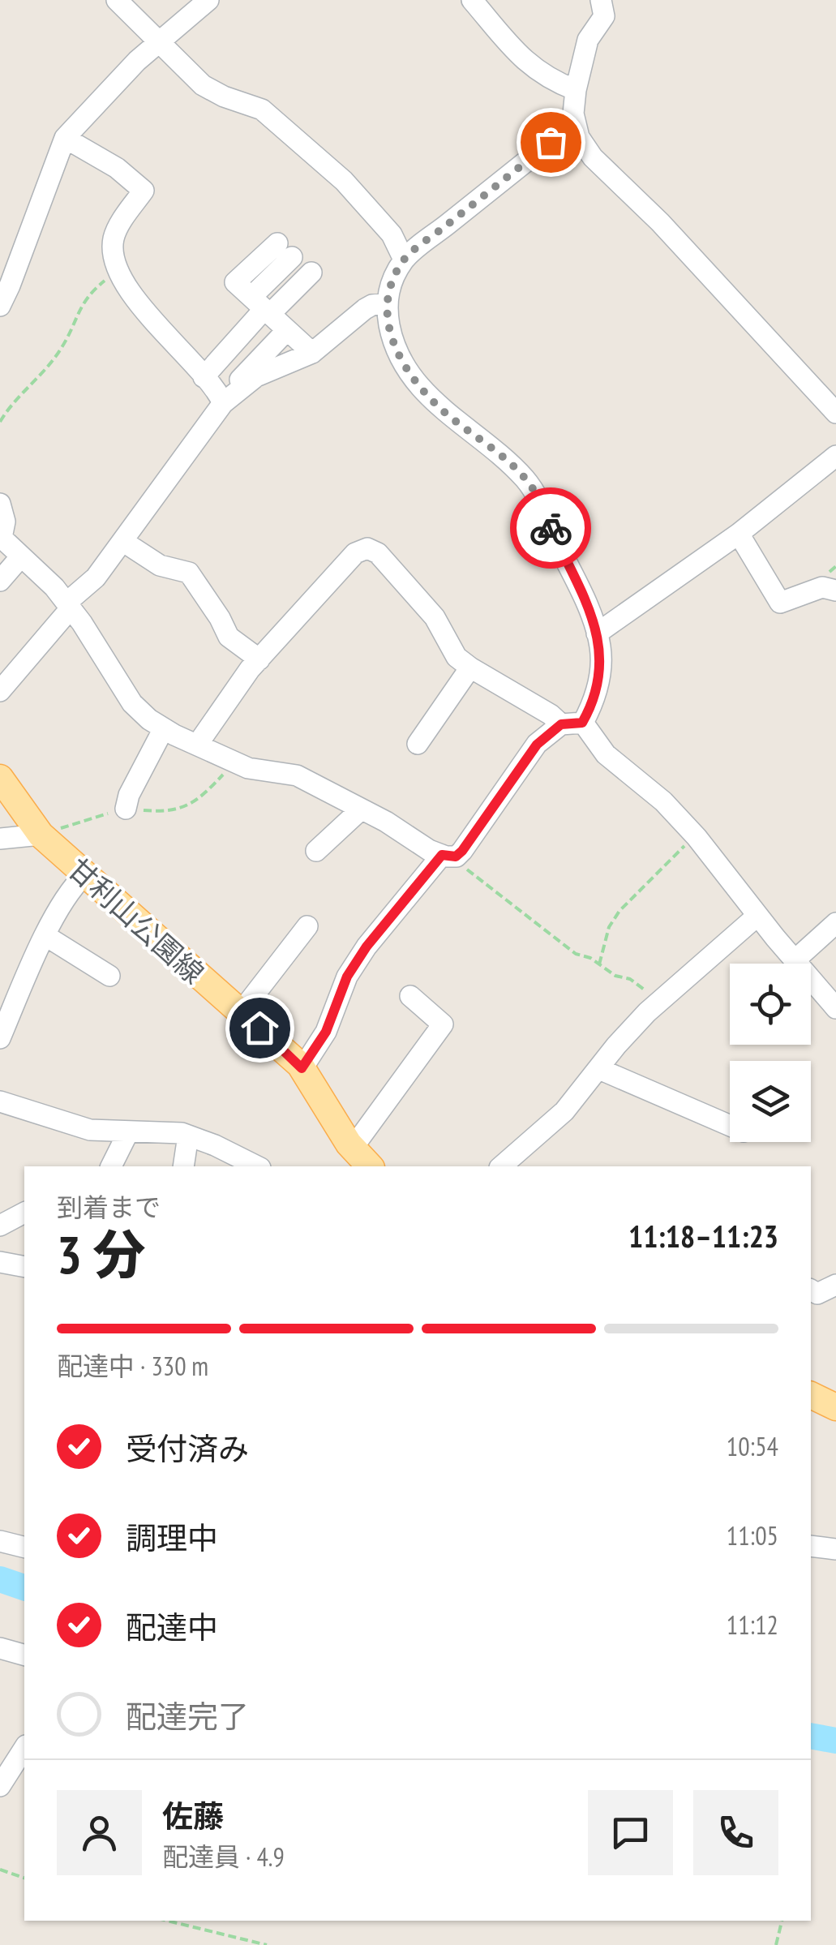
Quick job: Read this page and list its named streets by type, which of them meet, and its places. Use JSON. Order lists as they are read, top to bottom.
{
  "streets": {
    "main road": ["甘利山公園線"]
  },
  "page": {
    "heading": ["3 分", "到着まで", "11:18–11:23"],
    "panel": ["佐藤", "配達員 · 4.9"],
    "bar": "配達中 · 330 m",
    "list": [
      ["受付済み", "10:54"],
      ["調理中", "11:05"],
      ["配達中", "11:12"],
      "配達完了"
    ]
  }
}
